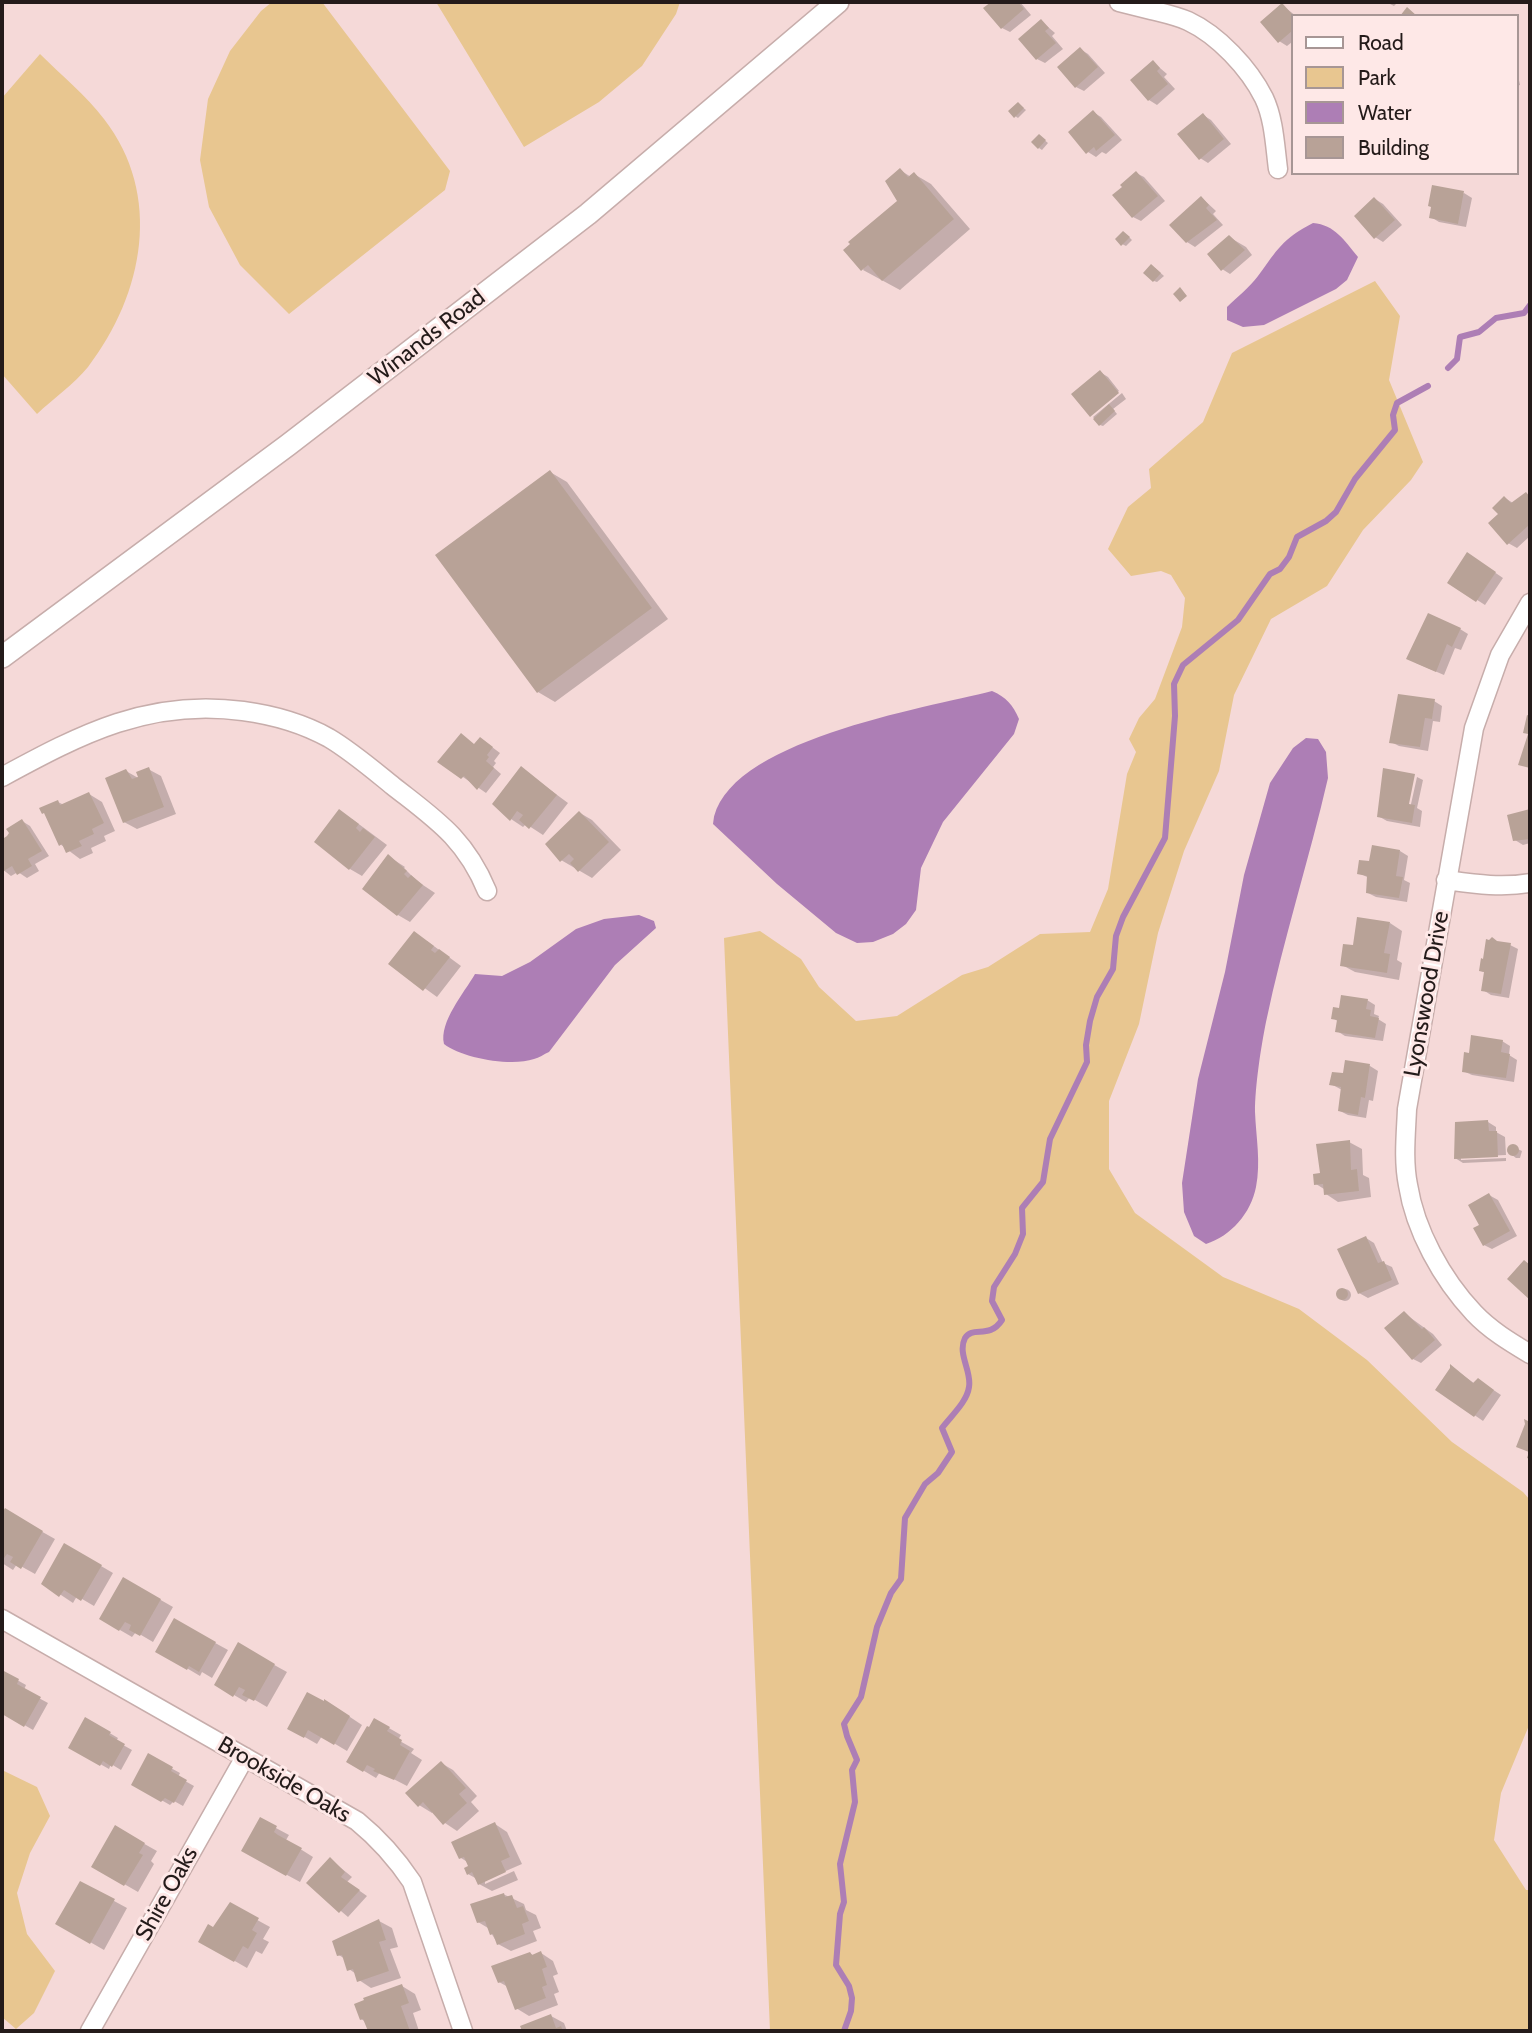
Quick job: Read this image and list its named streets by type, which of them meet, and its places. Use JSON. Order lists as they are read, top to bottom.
{
  "streets": {
    "street": [
      "Winands Road",
      "Lyonswood Drive",
      "Brookside Oaks",
      "Shire Oaks"
    ]
  },
  "crossings": [
    ["Brookside Oaks", "Shire Oaks"]
  ],
  "legend": [
    "Road",
    "Park",
    "Water",
    "Building"
  ]
}
